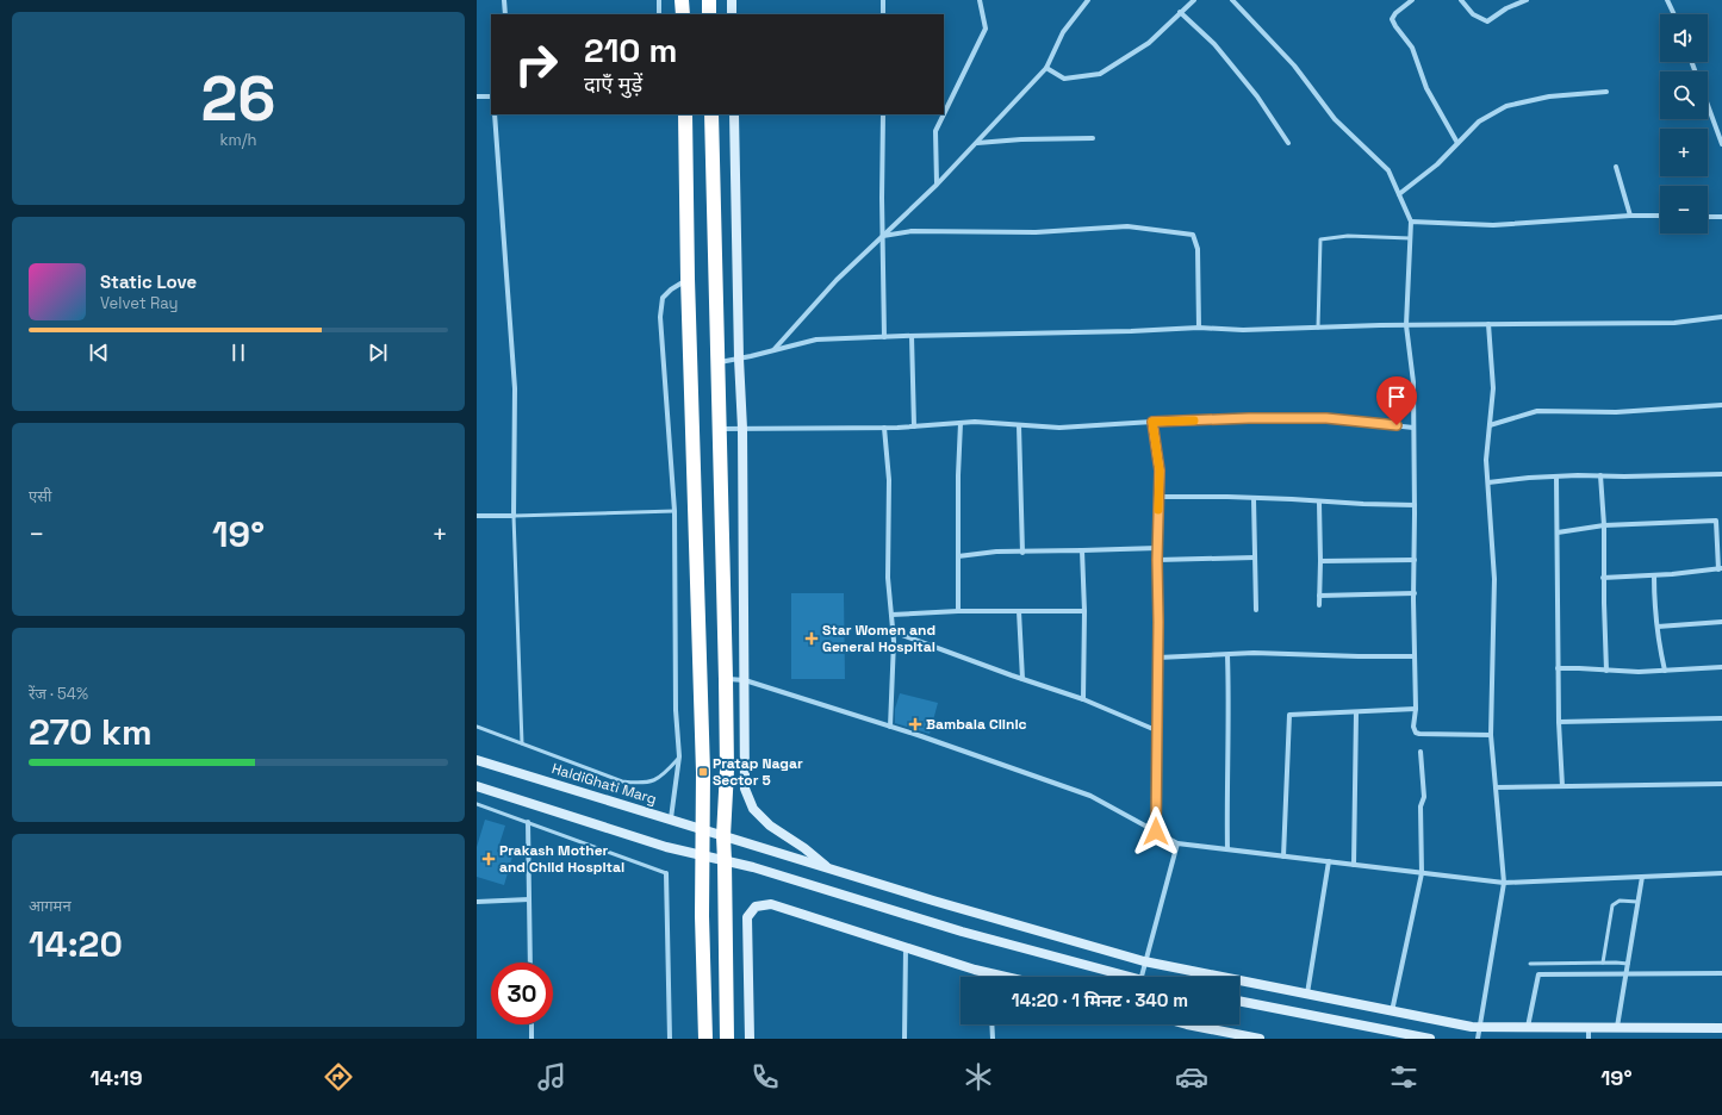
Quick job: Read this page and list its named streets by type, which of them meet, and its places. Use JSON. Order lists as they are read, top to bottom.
{
  "streets": {
    "street": ["HaldiGhati Marg"]
  },
  "places": {
    "health": ["Star Women and General Hospital", "Bambala Clinic", "Prakash Mother and Child Hospital"],
    "transit": ["Pratap Nagar Sector 5"]
  },
  "page": {
    "tile": [
      ["26", "km/h"],
      "एसी",
      ["रेंज · 54%", "270 km"],
      ["आगमन", "14:20"]
    ],
    "map_buttons": ["+", "−"],
    "turn": ["210 m", "दाएँ मुड़ें"],
    "song": ["Static Love", "Velvet Ray"],
    "heat": ["−", "19°", "+"],
    "limit": "30",
    "trip": "14:20 · 1 मिनट · 340 m",
    "tabs": ["14:19", "19°"]
  }
}
